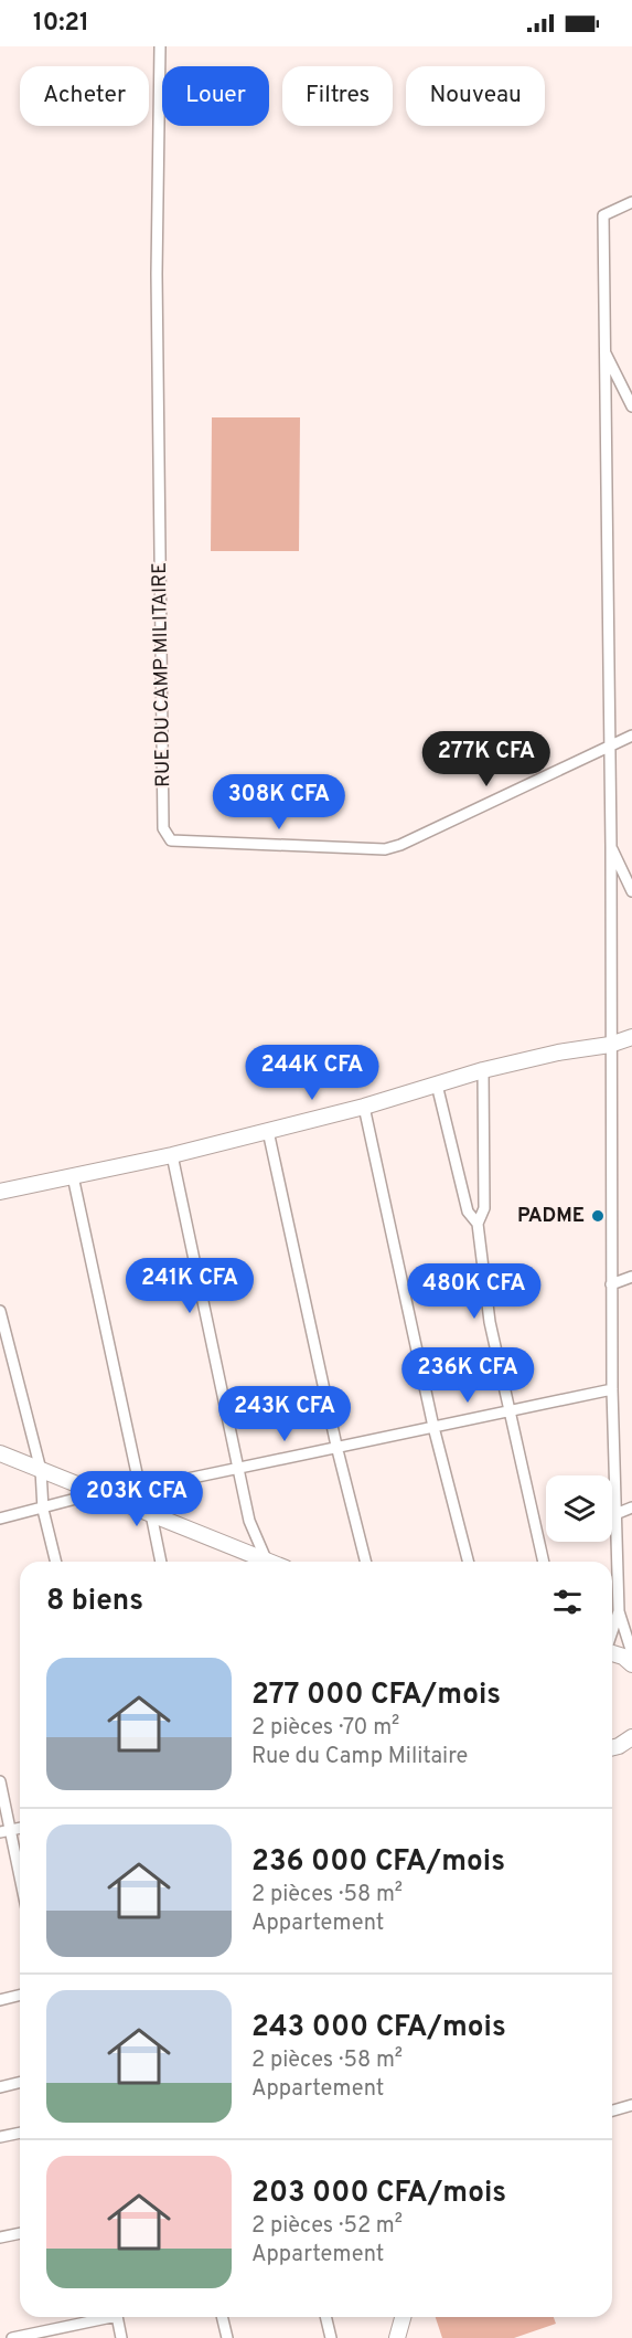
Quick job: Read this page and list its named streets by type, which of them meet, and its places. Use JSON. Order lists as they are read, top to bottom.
{
  "streets": {
    "street": ["RUE DU CAMP MILITAIRE"]
  },
  "places": ["PADME"],
  "page": {
    "status": "10:21",
    "chip": [
      "Acheter",
      "Louer",
      "Filtres",
      "Nouveau"
    ],
    "price": [
      "277K CFA",
      "308K CFA",
      "244K CFA",
      "241K CFA",
      "480K CFA",
      "236K CFA",
      "243K CFA",
      "203K CFA"
    ],
    "heading": "8 biens",
    "list": [
      {
        "name": "277 000 CFA/mois",
        "note": "2 pièces · 70 m² · Rue du Camp Militaire"
      },
      {
        "name": "236 000 CFA/mois",
        "note": "2 pièces · 58 m² · Appartement"
      },
      {
        "name": "243 000 CFA/mois",
        "note": "2 pièces · 58 m² · Appartement"
      },
      {
        "name": "203 000 CFA/mois",
        "note": "2 pièces · 52 m² · Appartement"
      }
    ]
  }
}
